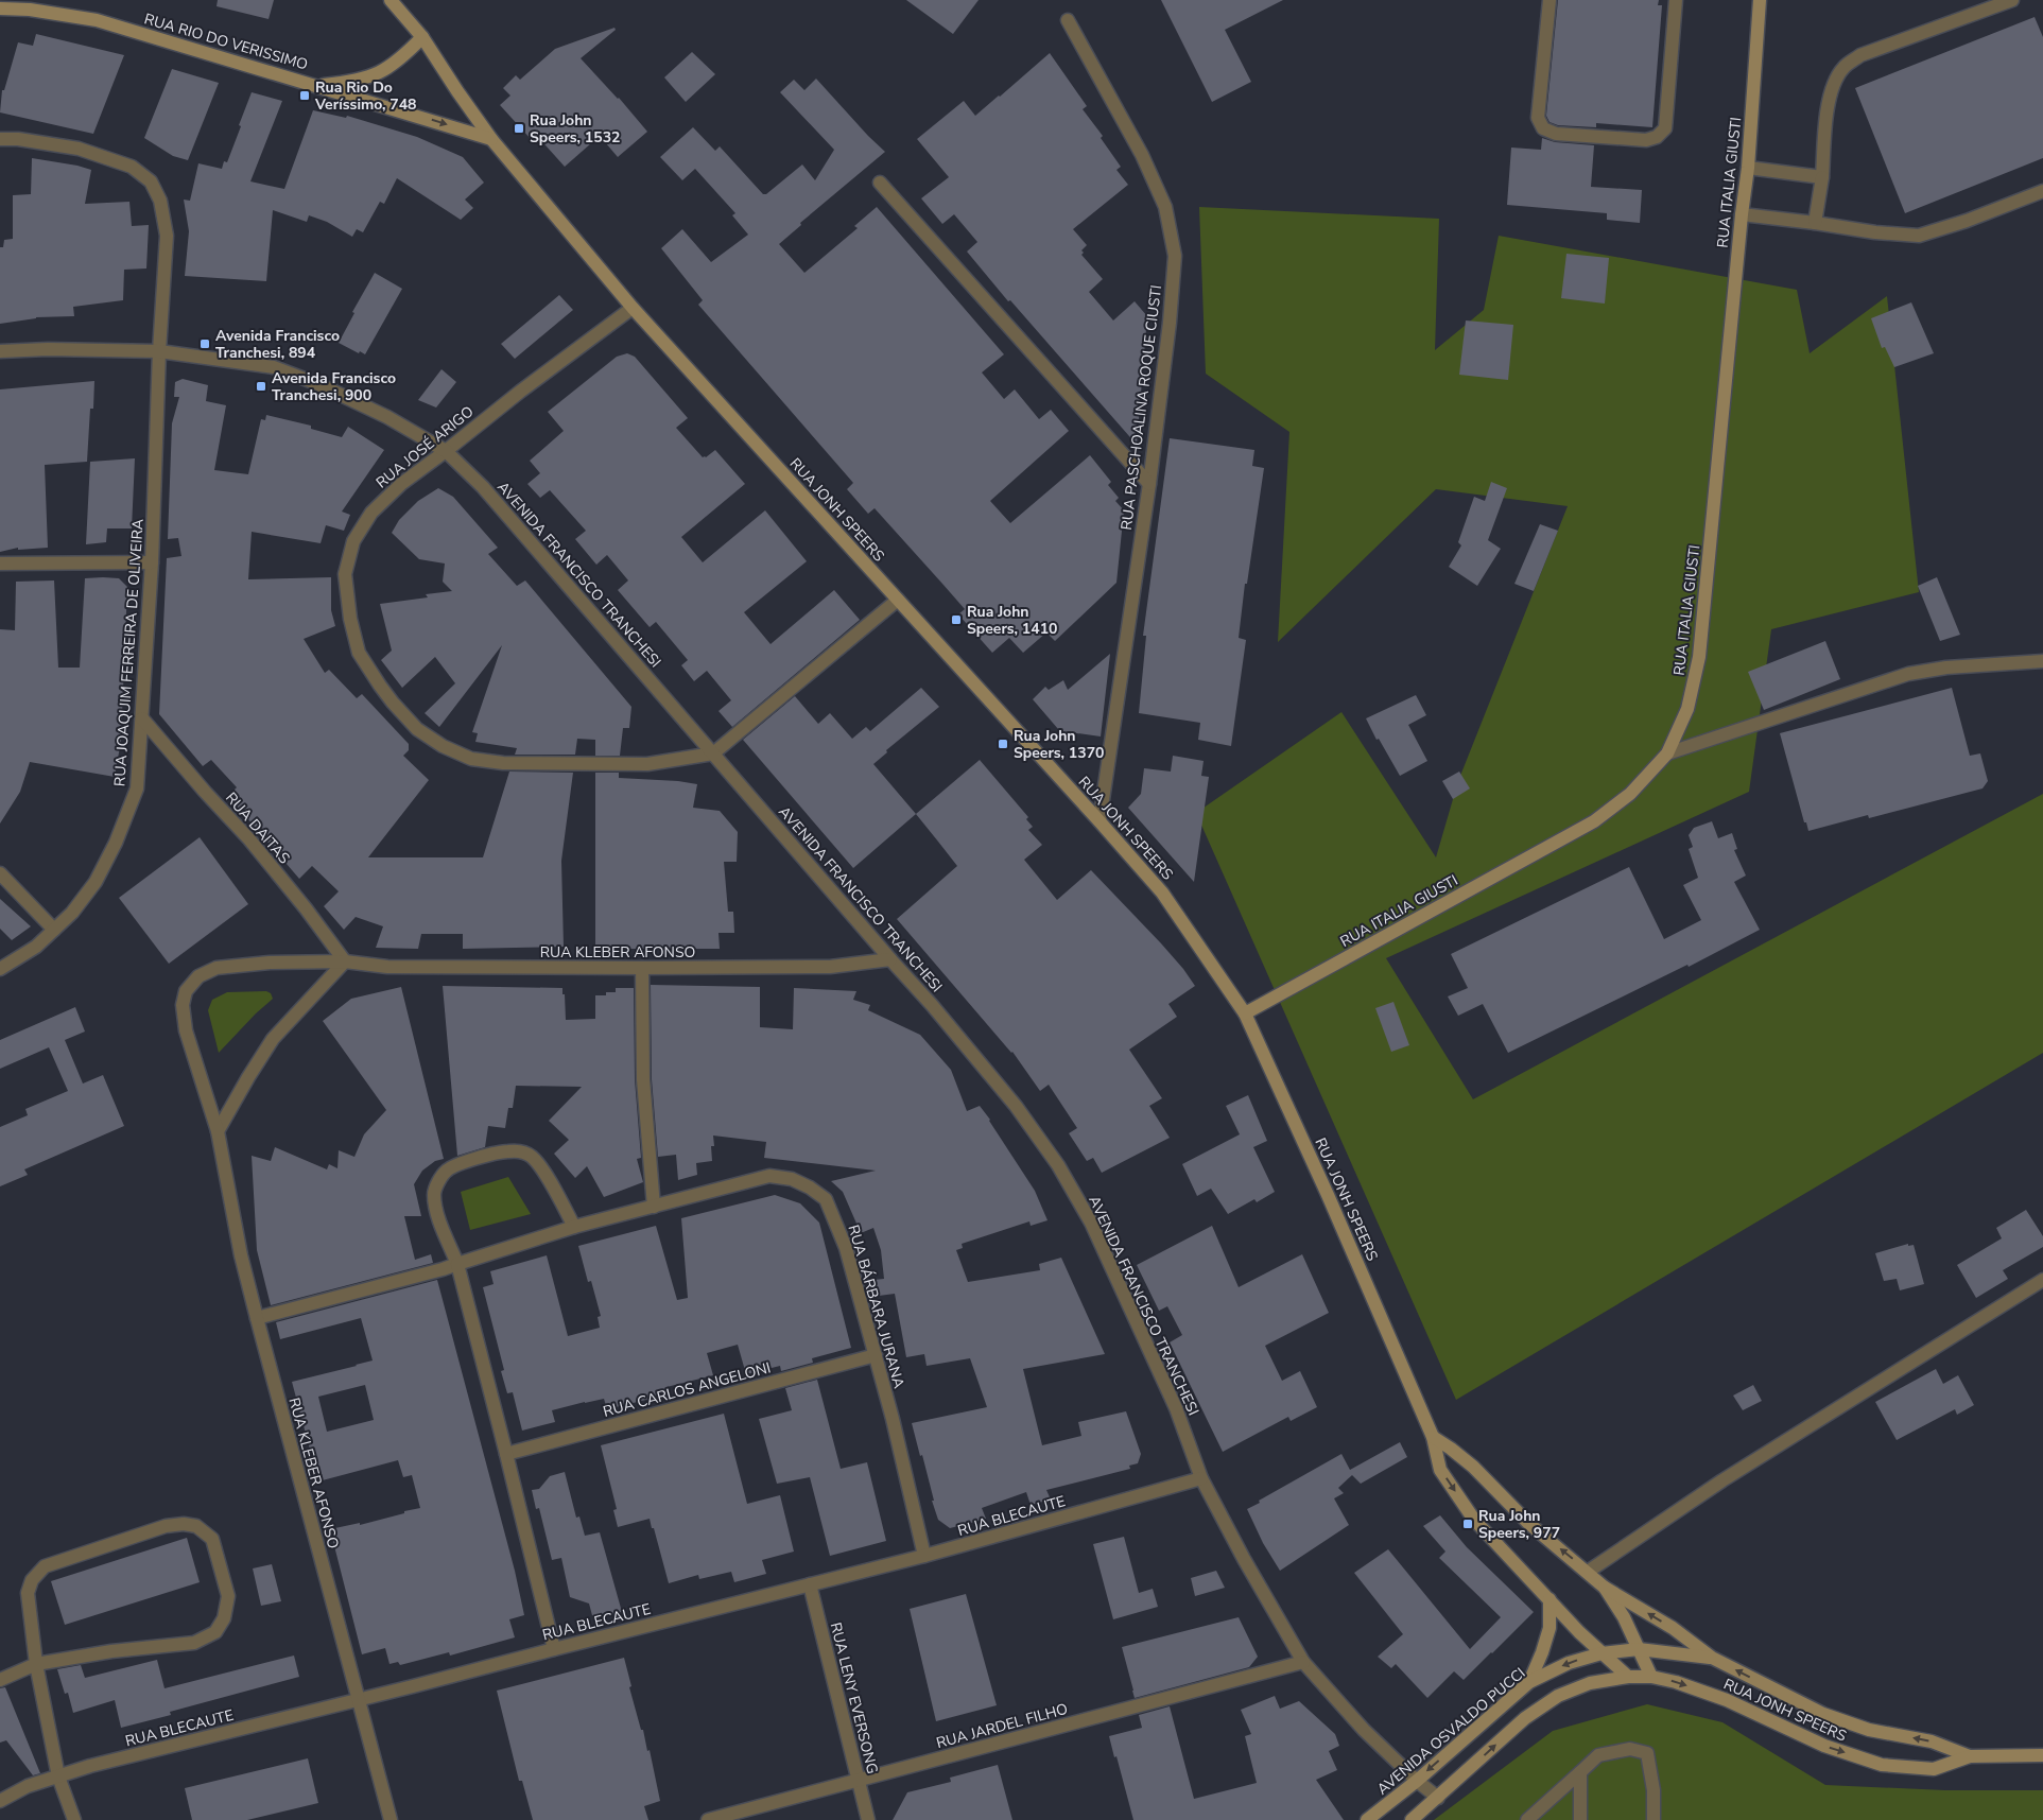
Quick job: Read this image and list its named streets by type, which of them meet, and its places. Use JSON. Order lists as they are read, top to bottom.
{
  "streets": {
    "main road": [
      "RUA RIO DO VERISSIMO",
      "RUA ITALIA GIUSTI",
      "RUA JONH SPEERS",
      "AVENIDA OSVALDO PUCCI"
    ],
    "street": [
      "RUA PASCHOALINA ROQUE CIUSTI",
      "RUA JOSÉ ARIGO",
      "AVENIDA FRANCISCO TRANCHESI",
      "RUA JOAQUIM FERREIRA DE OLIVEIRA",
      "RUA DAITAS",
      "RUA KLEBER AFONSO",
      "RUA BÁRBARA JURANA",
      "RUA CARLOS ANGELONI",
      "RUA BLECAUTE",
      "RUA LENY EVERSONG",
      "RUA JARDEL FILHO"
    ]
  },
  "crossings": [
    ["RUA RIO DO VERISSIMO", "RUA JONH SPEERS"],
    ["RUA ITALIA GIUSTI", "RUA JONH SPEERS"],
    ["RUA PASCHOALINA ROQUE CIUSTI", "RUA JONH SPEERS"],
    ["RUA JOSÉ ARIGO", "RUA JONH SPEERS"],
    ["RUA JOSÉ ARIGO", "AVENIDA FRANCISCO TRANCHESI"],
    ["RUA JONH SPEERS", "AVENIDA OSVALDO PUCCI"],
    ["AVENIDA FRANCISCO TRANCHESI", "RUA JOAQUIM FERREIRA DE OLIVEIRA"],
    ["AVENIDA FRANCISCO TRANCHESI", "RUA KLEBER AFONSO"],
    ["AVENIDA FRANCISCO TRANCHESI", "RUA BLECAUTE"],
    ["AVENIDA FRANCISCO TRANCHESI", "RUA JARDEL FILHO"],
    ["AVENIDA FRANCISCO TRANCHESI", "AVENIDA OSVALDO PUCCI"],
    ["RUA JOAQUIM FERREIRA DE OLIVEIRA", "RUA DAITAS"],
    ["RUA DAITAS", "RUA KLEBER AFONSO"],
    ["RUA KLEBER AFONSO", "RUA BÁRBARA JURANA"],
    ["RUA KLEBER AFONSO", "RUA BLECAUTE"],
    ["RUA BÁRBARA JURANA", "RUA CARLOS ANGELONI"],
    ["RUA BÁRBARA JURANA", "RUA BLECAUTE"],
    ["RUA BLECAUTE", "RUA LENY EVERSONG"],
    ["RUA LENY EVERSONG", "RUA JARDEL FILHO"]
  ],
  "places": {
    "transit": [
      "Rua Rio Do Veríssimo, 748",
      "Rua John Speers, 1532",
      "Avenida Francisco Tranchesi, 894",
      "Avenida Francisco Tranchesi, 900",
      "Rua John Speers, 1410",
      "Rua John Speers, 1370",
      "Rua John Speers, 977"
    ]
  }
}
